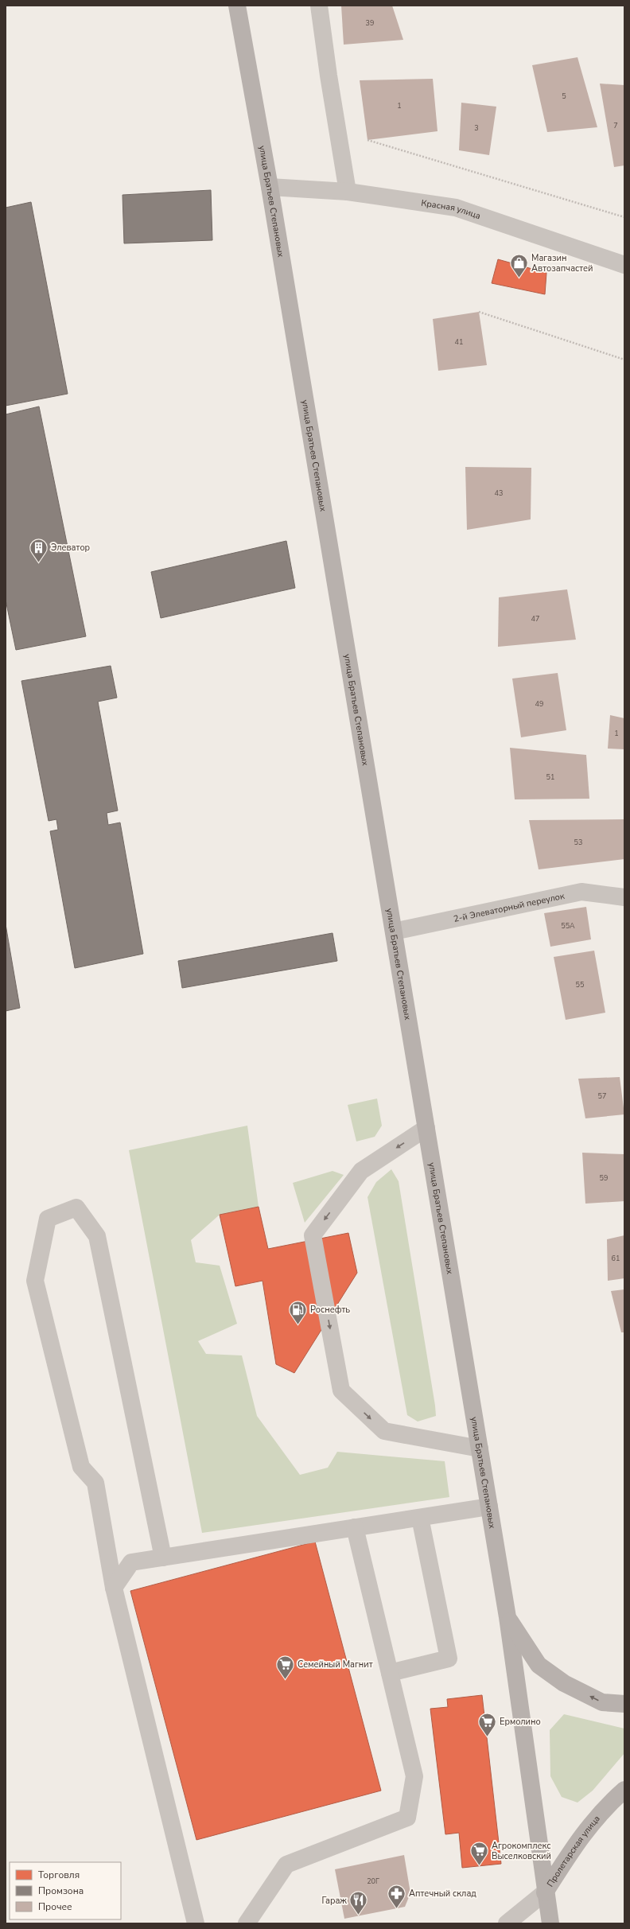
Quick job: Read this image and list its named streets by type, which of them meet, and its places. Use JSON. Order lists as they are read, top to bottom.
{
  "streets": {
    "main road": ["улица Братьев Степановых", "Пролетарская улица"],
    "street": ["Красная улица", "2-й Элеваторный переулок"]
  },
  "crossings": [
    ["улица Братьев Степановых", "Красная улица"],
    ["улица Братьев Степановых", "2-й Элеваторный переулок"],
    ["улица Братьев Степановых", "Пролетарская улица"]
  ],
  "places": {
    "shop": ["Магазин Автозапчастей"],
    "building": ["Элеватор"],
    "fuel station": ["Роснефть"],
    "supermarket": ["Семейный Магнит", "Ермолино", "Агрокомплекс Выселковский"],
    "pharmacy": ["Аптечный склад"],
    "restaurant": ["Гараж"]
  },
  "house_numbers": [
    "39",
    "5",
    "1",
    "7",
    "3",
    "41",
    "43",
    "47",
    "49",
    "1",
    "51",
    "53",
    "55А",
    "55",
    "57",
    "59",
    "61",
    "20Г"
  ],
  "legend": ["Торговля", "Промзона", "Прочее"]
}
